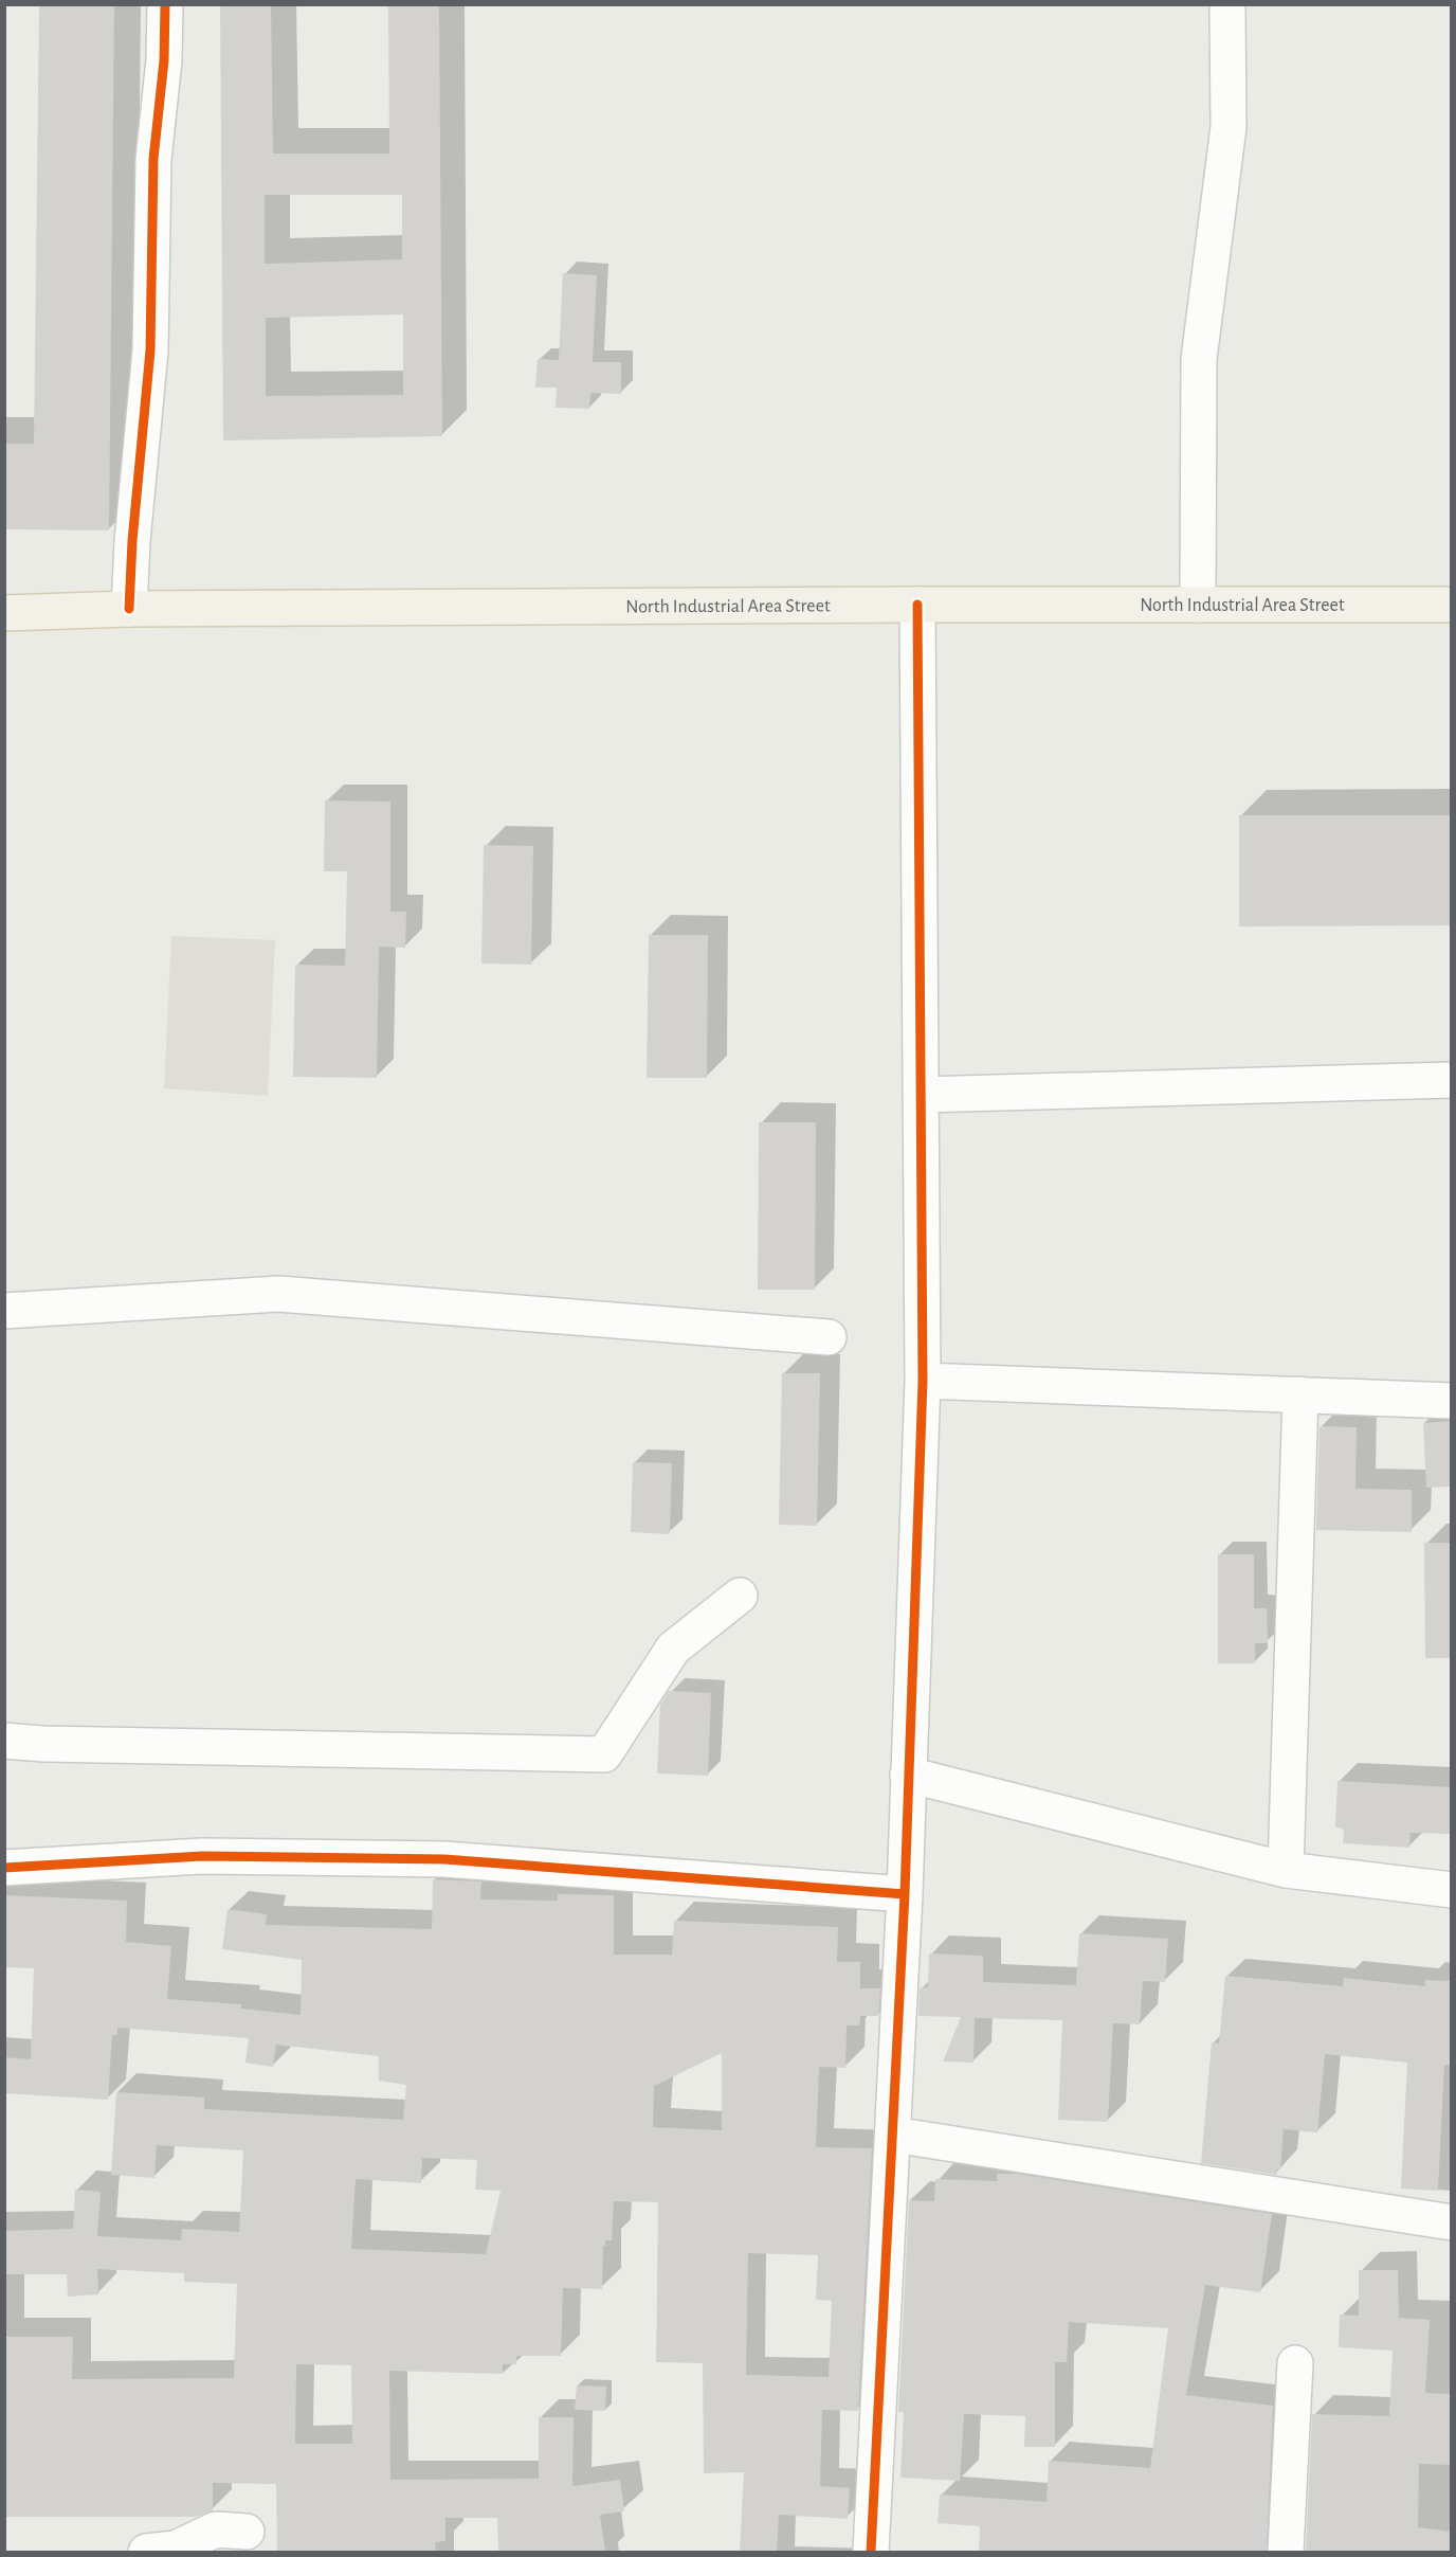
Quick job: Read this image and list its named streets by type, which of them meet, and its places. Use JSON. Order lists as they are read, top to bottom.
{
  "streets": {
    "main road": ["North Industrial Area Street"]
  }
}
